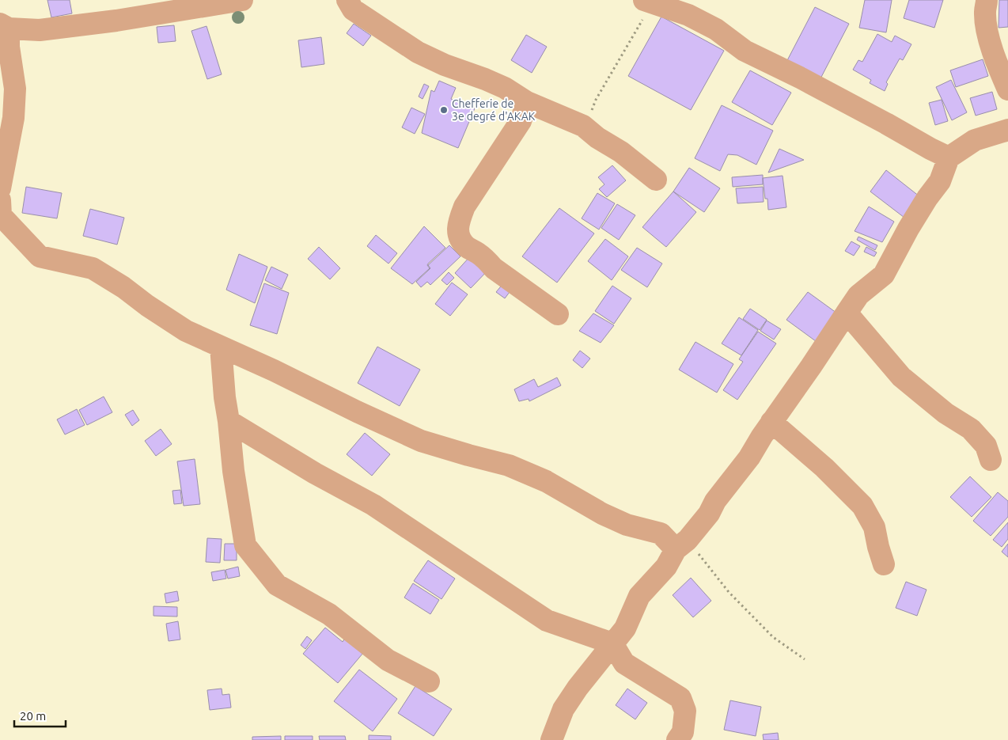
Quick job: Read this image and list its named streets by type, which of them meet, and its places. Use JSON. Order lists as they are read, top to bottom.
{
  "places": ["Chefferie de 3e degré d'AKAK"],
  "scale_bar": "20 m"
}
